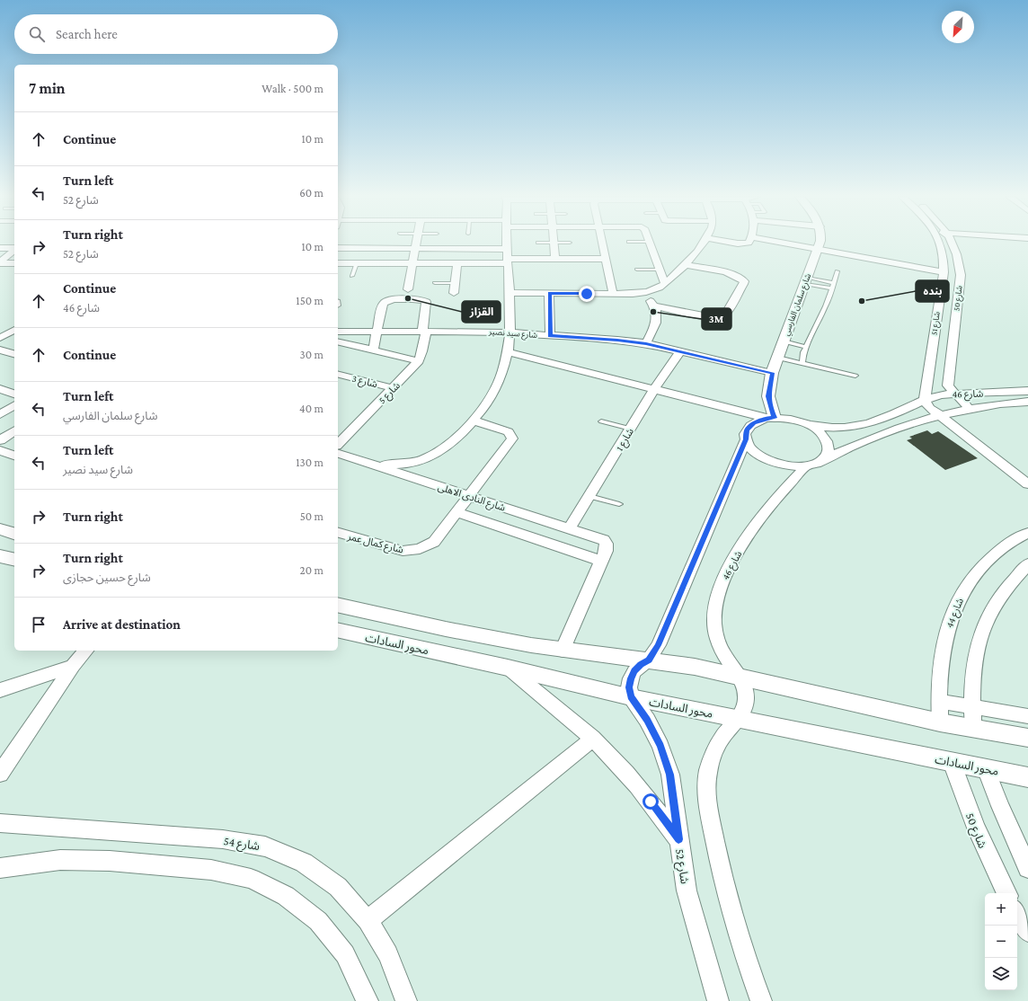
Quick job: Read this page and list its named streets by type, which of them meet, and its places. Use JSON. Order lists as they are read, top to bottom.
{
  "streets": {
    "street": [
      "شارع 50",
      "شارع سلمان الفارسي",
      "شارع 51",
      "شارع سيد نصير",
      "شارع 3",
      "شارع 5",
      "شارع 46",
      "شارع 1",
      "شارع النادى الاهلى",
      "شارع كمال عمر",
      "شارع 44",
      "محور السادات",
      "شارع 54",
      "شارع 52"
    ]
  },
  "crossings": [
    ["شارع 50", "شارع 46"],
    ["شارع 50", "محور السادات"],
    ["شارع سلمان الفارسي", "شارع سيد نصير"],
    ["شارع سلمان الفارسي", "شارع 46"],
    ["شارع 51", "شارع 46"],
    ["شارع سيد نصير", "شارع 5"],
    ["شارع سيد نصير", "شارع 1"],
    ["شارع 3", "شارع 5"],
    ["شارع 46", "شارع 1"],
    ["شارع 1", "شارع النادى الاهلى"],
    ["شارع النادى الاهلى", "شارع كمال عمر"],
    ["محور السادات", "شارع 52"]
  ],
  "places": ["القزاز", "بنده", "3M"],
  "north": "bottom left",
  "page": {
    "search": "Search here",
    "heading": ["7 min", "Walk · 500 m"],
    "list": [
      ["Continue", "10 m"],
      ["Turn left", "شارع 52", "60 m"],
      ["Turn right", "شارع 52", "10 m"],
      ["Continue", "شارع 46", "150 m"],
      ["Continue", "30 m"],
      ["Turn left", "شارع سلمان الفارسي", "40 m"],
      ["Turn left", "شارع سيد نصير", "130 m"],
      ["Turn right", "50 m"],
      ["Turn right", "شارع حسين حجازى", "20 m"],
      "Arrive at destination"
    ],
    "map_buttons": ["+", "−"]
  }
}
